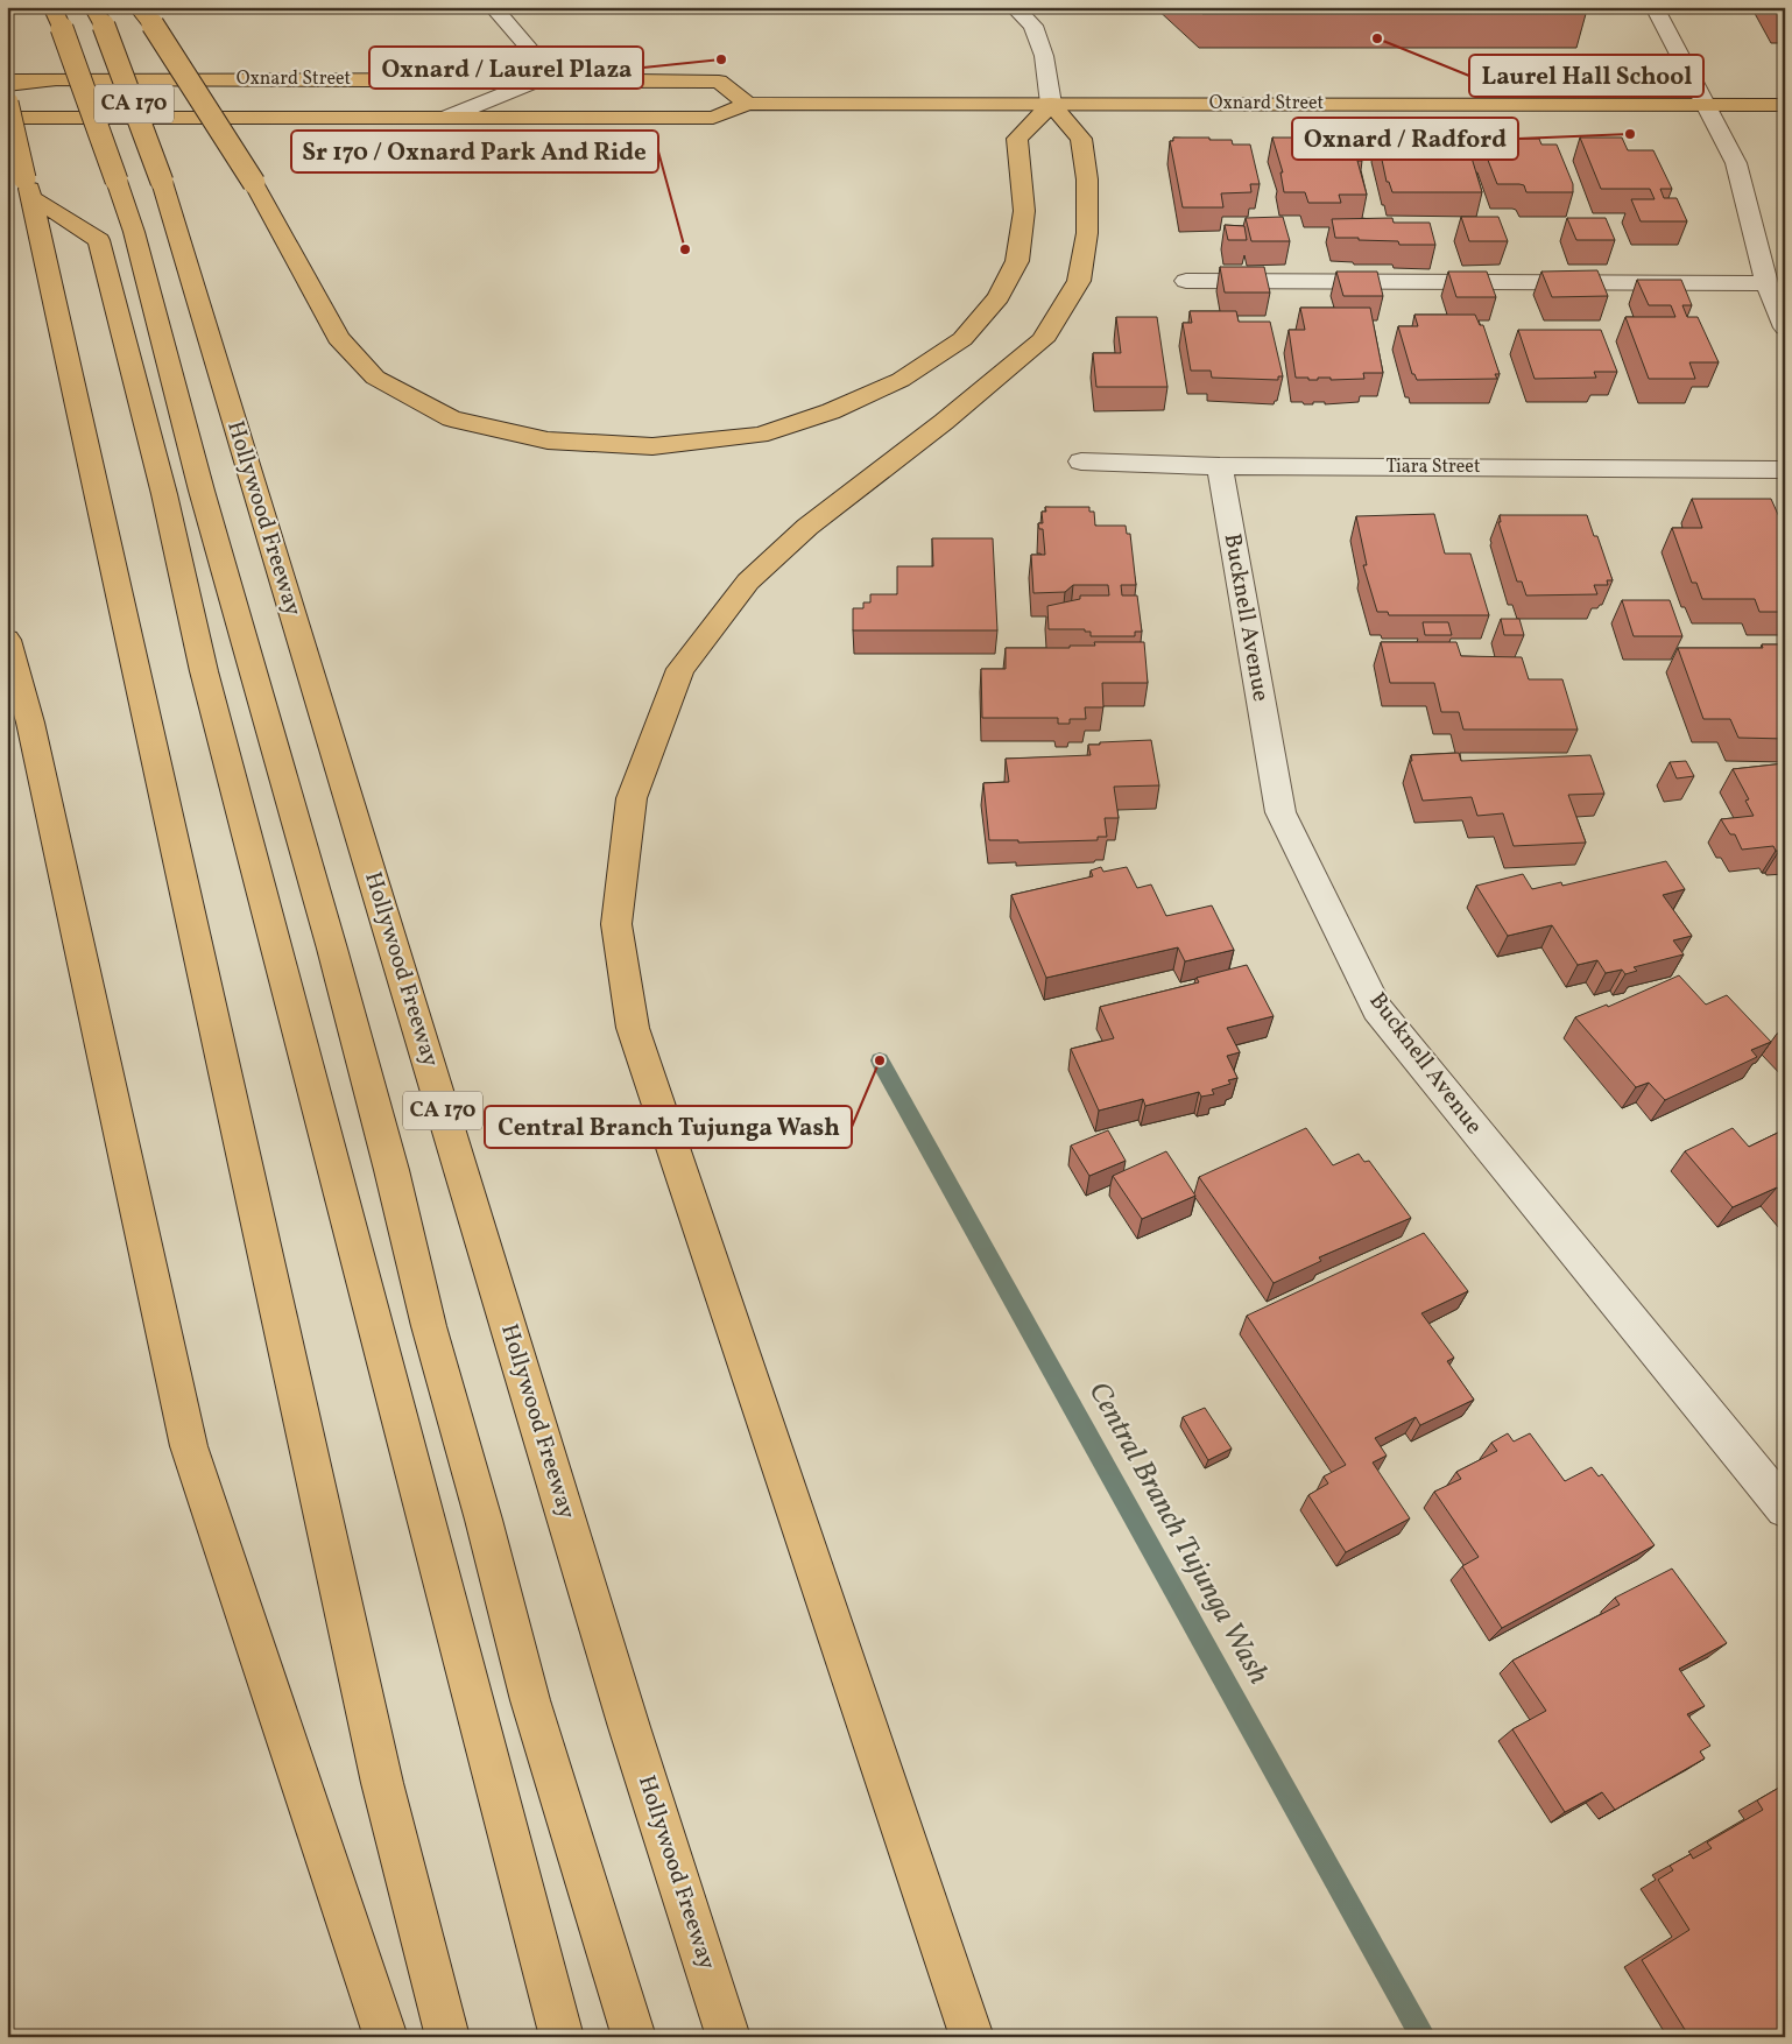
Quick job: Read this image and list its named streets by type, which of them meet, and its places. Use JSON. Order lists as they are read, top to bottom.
{
  "streets": {
    "main road": ["Oxnard Street", "CA 170", "Hollywood Freeway"],
    "street": ["Tiara Street", "Bucknell Avenue"]
  },
  "crossings": [
    ["Tiara Street", "Bucknell Avenue"]
  ],
  "water": ["Central Branch Tujunga Wash"],
  "places": [
    "Laurel Hall School",
    "Oxnard / Laurel Plaza",
    "Oxnard / Radford",
    "Sr 170 / Oxnard Park And Ride",
    "Central Branch Tujunga Wash"
  ]
}
